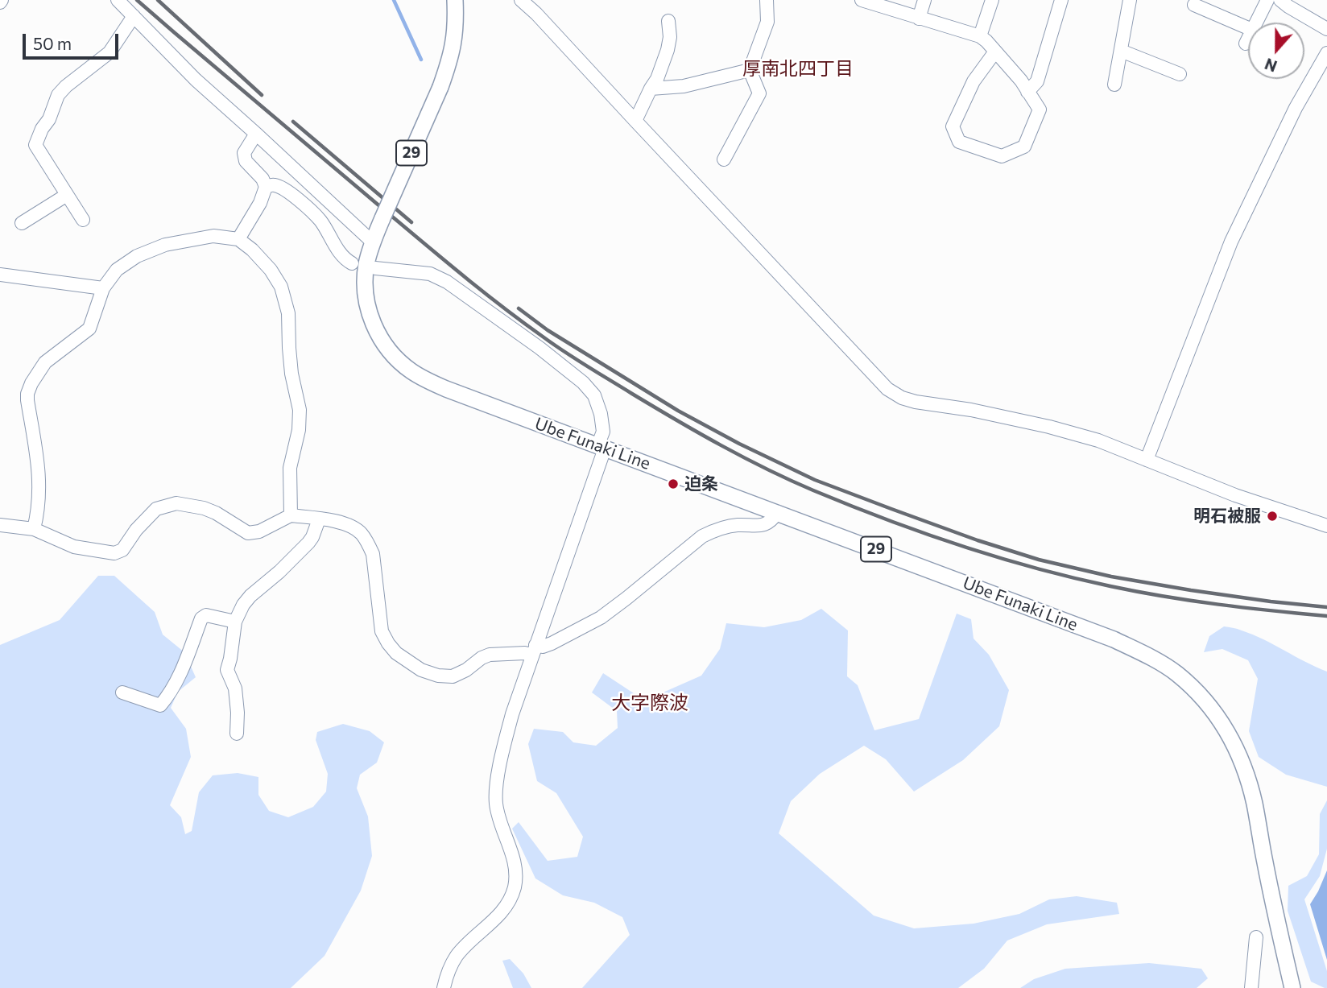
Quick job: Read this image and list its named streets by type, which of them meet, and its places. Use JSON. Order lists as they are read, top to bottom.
{
  "streets": {
    "main road": ["29", "Ube Funaki Line"]
  },
  "districts": ["厚南北四丁目", "大字際波"],
  "places": ["迫条", "明石被服"],
  "scale_bar": "50 m",
  "north": "bottom"
}
